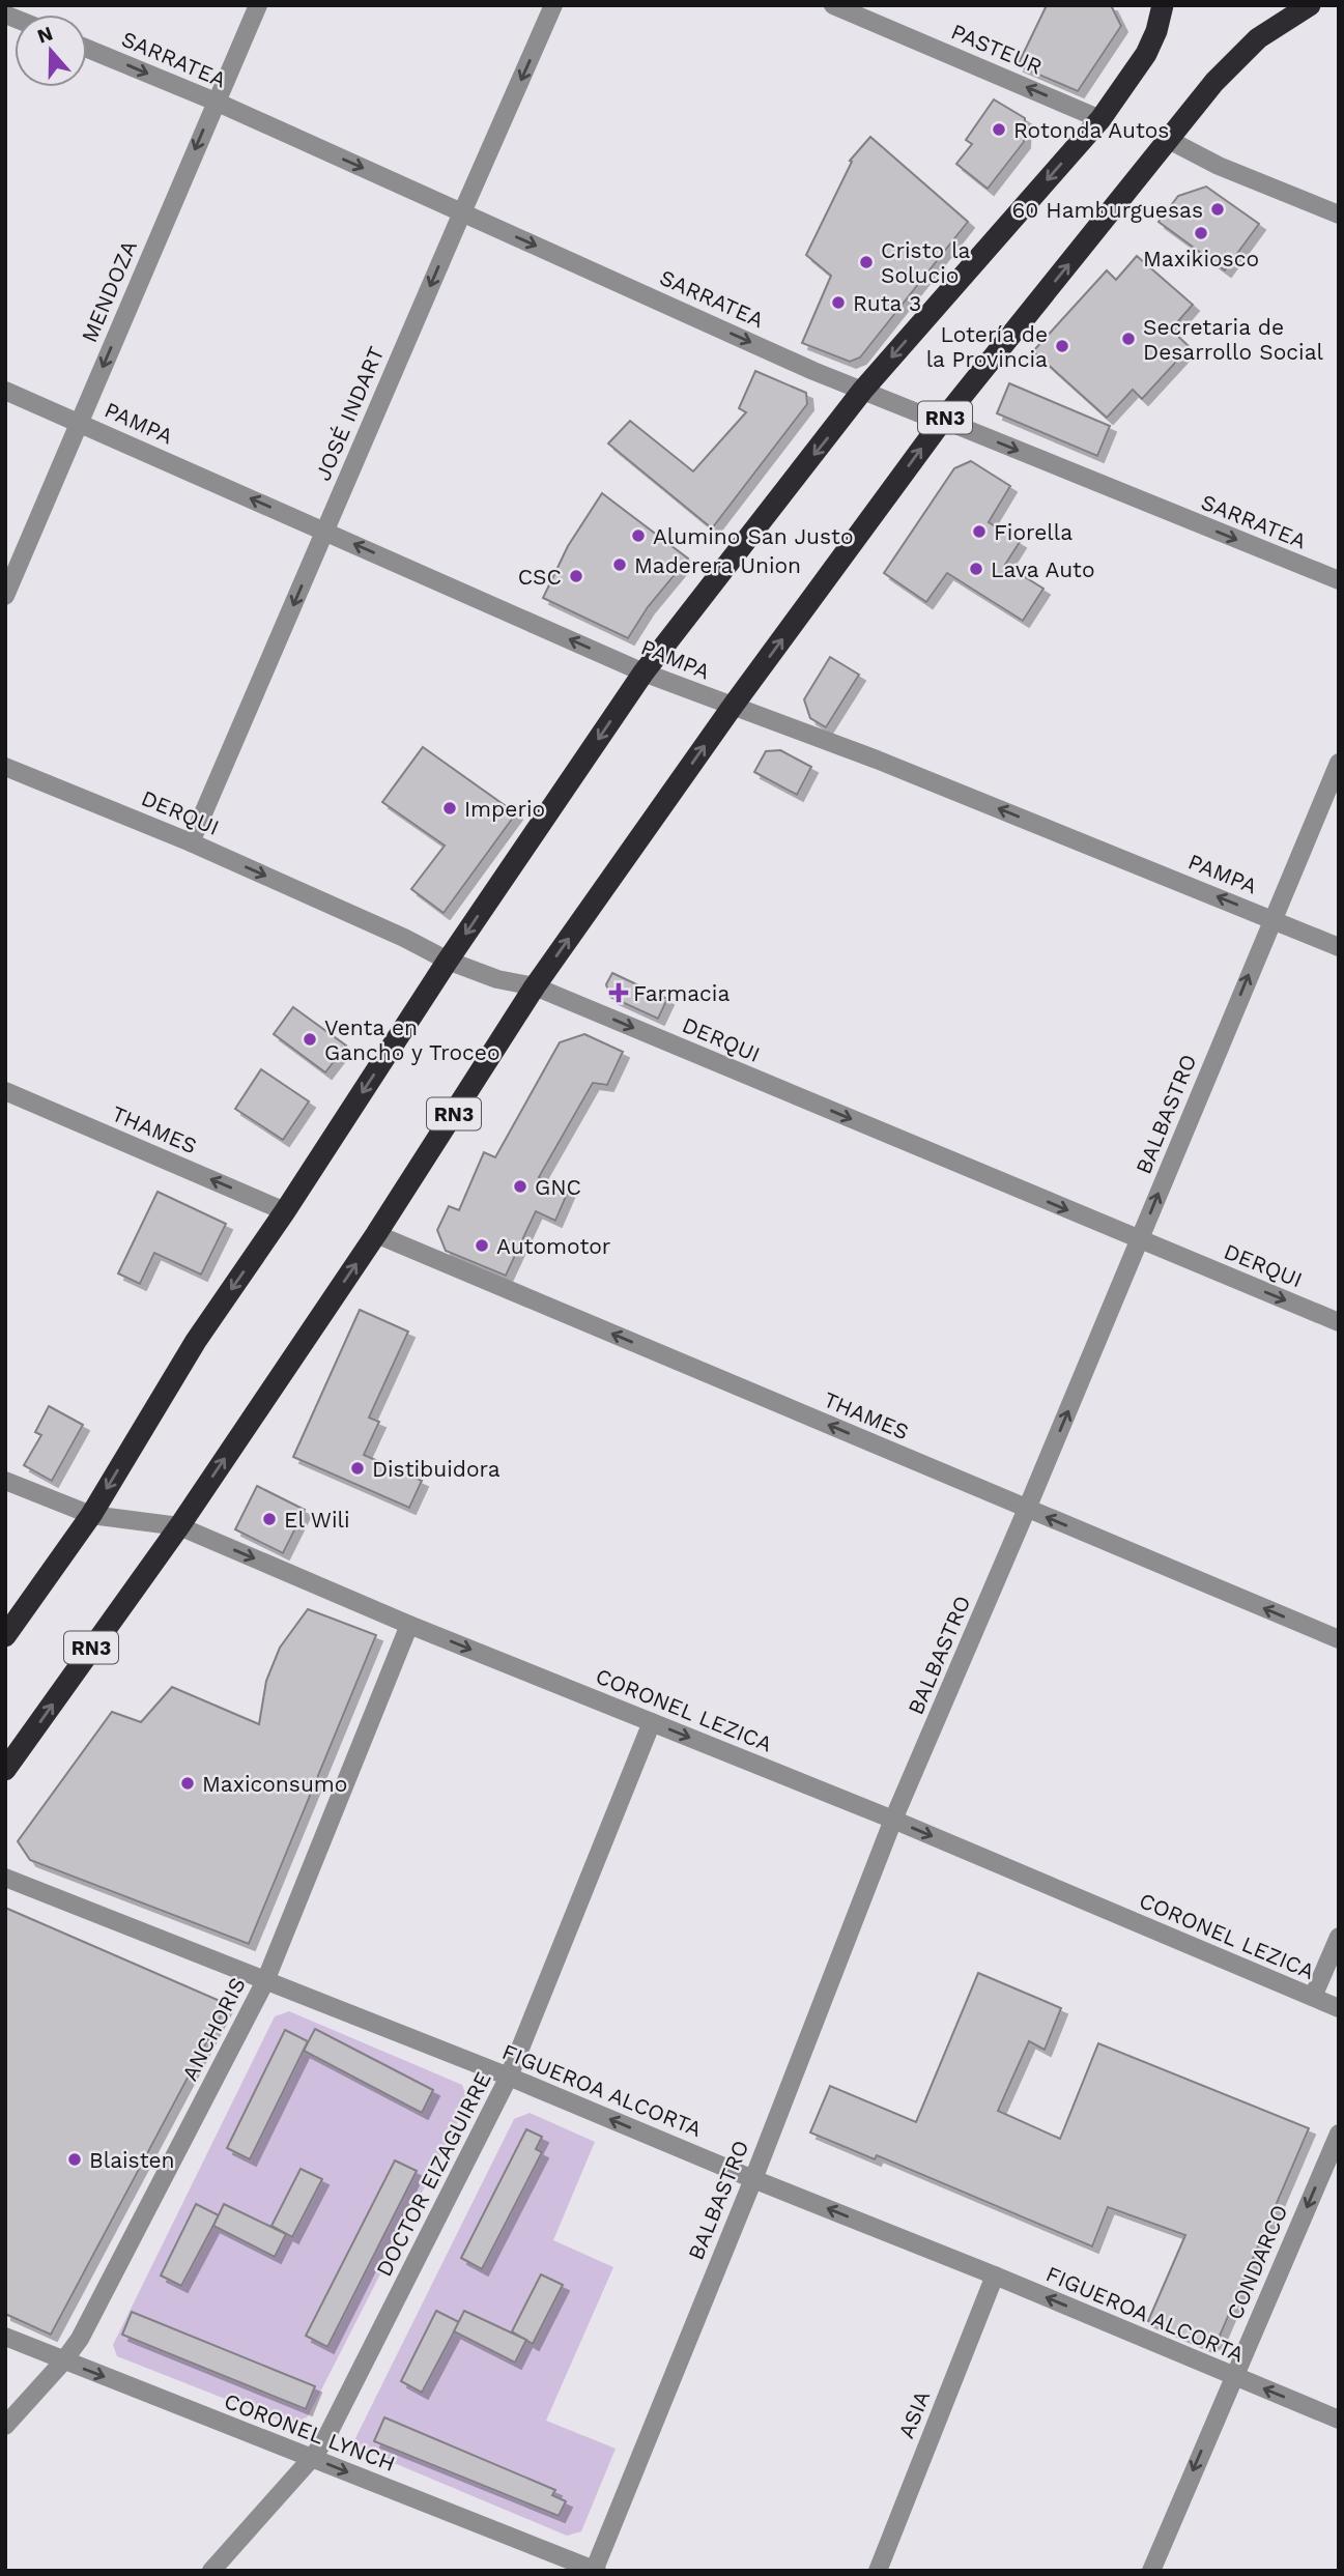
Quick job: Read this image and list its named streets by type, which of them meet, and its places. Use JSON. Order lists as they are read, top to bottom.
{
  "streets": {
    "highway": ["RN3"],
    "street": [
      "PASTEUR",
      "SARRATEA",
      "MENDOZA",
      "JOSÉ INDART",
      "PAMPA",
      "DERQUI",
      "BALBASTRO",
      "THAMES",
      "CORONEL LEZICA",
      "ANCHORIS",
      "FIGUEROA ALCORTA",
      "DOCTOR EIZAGUIRRE",
      "CONDARCO",
      "ASIA",
      "CORONEL LYNCH"
    ]
  },
  "crossings": [
    ["SARRATEA", "MENDOZA"],
    ["SARRATEA", "JOSÉ INDART"],
    ["SARRATEA", "RN3"],
    ["MENDOZA", "PAMPA"],
    ["JOSÉ INDART", "PAMPA"],
    ["JOSÉ INDART", "DERQUI"],
    ["RN3", "PAMPA"],
    ["RN3", "DERQUI"],
    ["RN3", "THAMES"],
    ["RN3", "CORONEL LEZICA"],
    ["PAMPA", "BALBASTRO"],
    ["DERQUI", "BALBASTRO"],
    ["BALBASTRO", "THAMES"],
    ["BALBASTRO", "CORONEL LEZICA"],
    ["BALBASTRO", "FIGUEROA ALCORTA"],
    ["BALBASTRO", "CORONEL LYNCH"],
    ["CORONEL LEZICA", "ANCHORIS"],
    ["CORONEL LEZICA", "DOCTOR EIZAGUIRRE"],
    ["ANCHORIS", "FIGUEROA ALCORTA"],
    ["ANCHORIS", "CORONEL LYNCH"],
    ["FIGUEROA ALCORTA", "DOCTOR EIZAGUIRRE"],
    ["FIGUEROA ALCORTA", "CONDARCO"],
    ["FIGUEROA ALCORTA", "ASIA"],
    ["DOCTOR EIZAGUIRRE", "CORONEL LYNCH"]
  ],
  "one_way": [
    "PASTEUR",
    "SARRATEA",
    "MENDOZA",
    "JOSÉ INDART",
    "PAMPA",
    "DERQUI",
    "THAMES",
    "CORONEL LEZICA",
    "FIGUEROA ALCORTA",
    "CONDARCO",
    "CORONEL LYNCH"
  ],
  "places": {
    "other": [
      "Rotonda Autos",
      "60 Hamburguesas",
      "Maxikiosco",
      "Cristo la Solucio",
      "Ruta 3",
      "Secretaria de Desarrollo Social",
      "Lotería de la Provincia",
      "Fiorella",
      "Alumino San Justo",
      "Maderera Union",
      "Lava Auto",
      "CSC",
      "Imperio",
      "Venta en Gancho y Troceo",
      "GNC",
      "Automotor",
      "Distibuidora",
      "El Wili",
      "Maxiconsumo",
      "Blaisten"
    ],
    "health": ["Farmacia"]
  },
  "north": "top"
}
